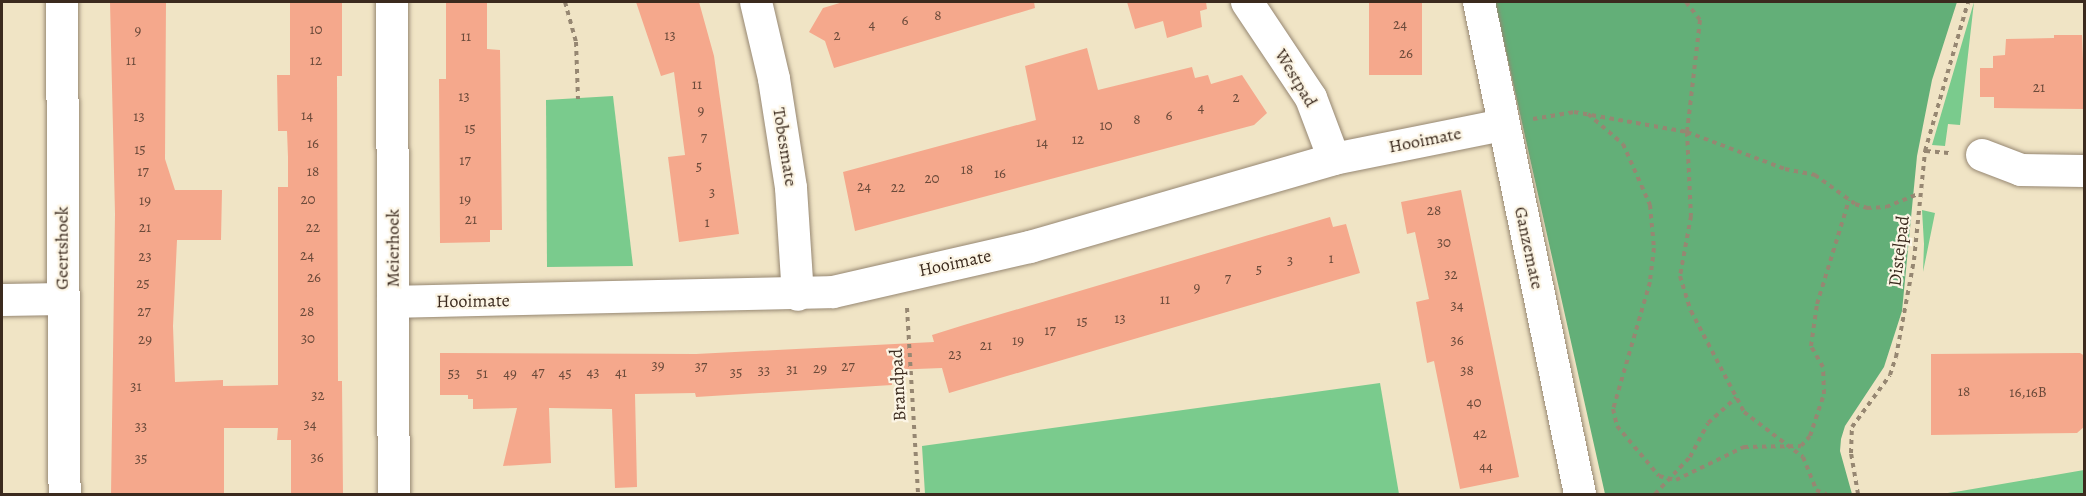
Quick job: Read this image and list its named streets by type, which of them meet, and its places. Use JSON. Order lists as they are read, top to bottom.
{
  "streets": {
    "street": [
      "Westpad",
      "Hooimate",
      "Tobesmate",
      "Geertshoek",
      "Meierhoek",
      "Ganzemate"
    ],
    "path": ["Distelpad", "Brandpad"]
  },
  "crossings": [
    ["Westpad", "Hooimate"],
    ["Hooimate", "Tobesmate"],
    ["Hooimate", "Meierhoek"],
    ["Hooimate", "Ganzemate"],
    ["Hooimate", "Brandpad"]
  ],
  "house_numbers": [
    "8",
    "6",
    "4",
    "24",
    "10",
    "9",
    "13",
    "2",
    "11",
    "26",
    "11",
    "12",
    "11",
    "21",
    "13",
    "2",
    "4",
    "9",
    "14",
    "6",
    "13",
    "8",
    "10",
    "15",
    "7",
    "12",
    "14",
    "16",
    "15",
    "17",
    "5",
    "18",
    "17",
    "18",
    "16",
    "20",
    "24",
    "22",
    "3",
    "20",
    "19",
    "19",
    "28",
    "21",
    "1",
    "21",
    "22",
    "30",
    "24",
    "23",
    "1",
    "3",
    "5",
    "32",
    "26",
    "7",
    "25",
    "9",
    "11",
    "34",
    "27",
    "28",
    "13",
    "15",
    "17",
    "30",
    "29",
    "19",
    "36",
    "21",
    "23",
    "39",
    "37",
    "27",
    "29",
    "31",
    "33",
    "38",
    "47",
    "43",
    "41",
    "35",
    "53",
    "51",
    "49",
    "45",
    "31",
    "18",
    "16,16B",
    "32",
    "40",
    "34",
    "33",
    "42",
    "36",
    "35",
    "44"
  ]
}
